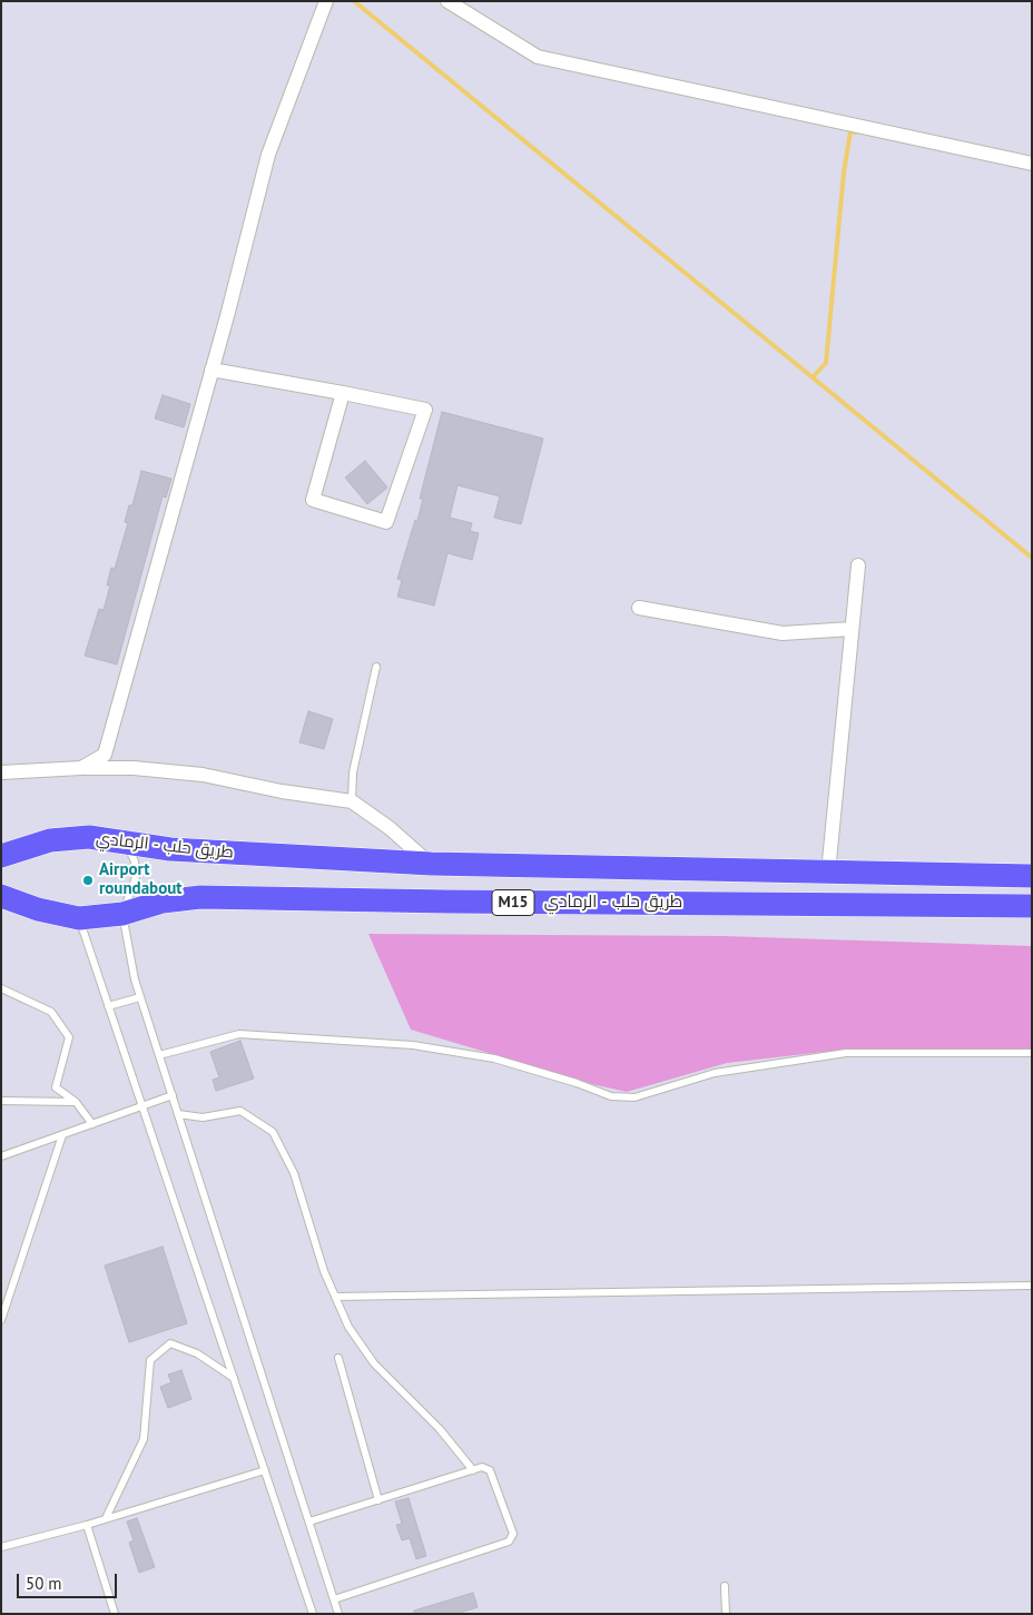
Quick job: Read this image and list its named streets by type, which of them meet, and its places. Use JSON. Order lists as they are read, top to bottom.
{
  "streets": {
    "highway": ["طريق حلب - الرمادي", "M15"]
  },
  "places": ["Airport roundabout"],
  "scale_bar": "50 m"
}
